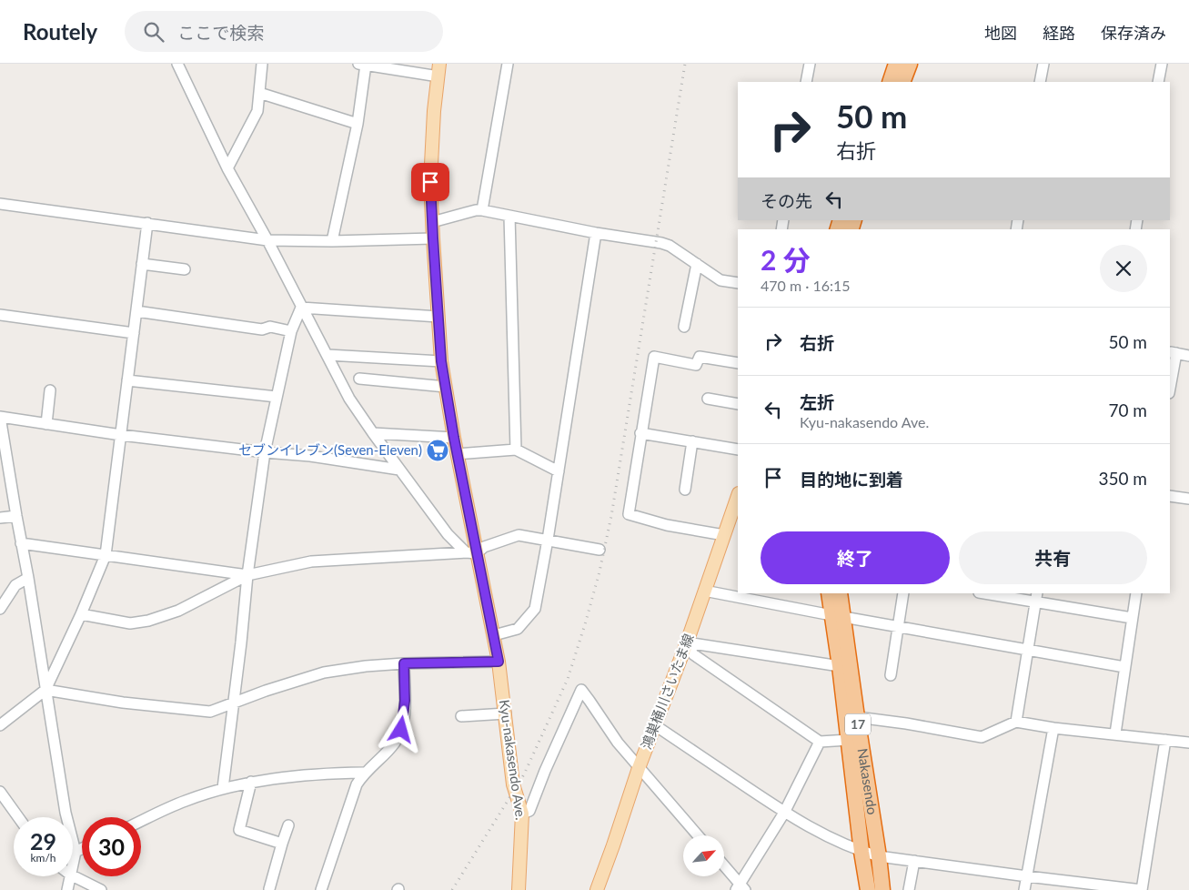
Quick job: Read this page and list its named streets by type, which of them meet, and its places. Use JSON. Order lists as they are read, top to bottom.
{
  "streets": {
    "highway": ["17", "Nakasendo"],
    "main road": ["鴻巣桶川さいたま線", "Kyu-nakasendo Ave."]
  },
  "places": {
    "supermarket": ["セブンイレブン(Seven-Eleven)"]
  },
  "north": "top right",
  "page": {
    "header": "Routely",
    "search": "ここで検索",
    "nav": ["地図", "経路", "保存済み"],
    "turn": ["50 m", "右折"],
    "then": "その先",
    "heading": ["2 分", "470 m · 16:15"],
    "list": [
      {
        "name": "右折",
        "value": "50 m"
      },
      {
        "name": "左折",
        "note": "Kyu-nakasendo Ave.",
        "value": "70 m"
      },
      {
        "name": "目的地に到着",
        "value": "350 m"
      }
    ],
    "buttons": ["終了", "共有"],
    "speed": "29 km/h",
    "limit": "30"
  }
}
